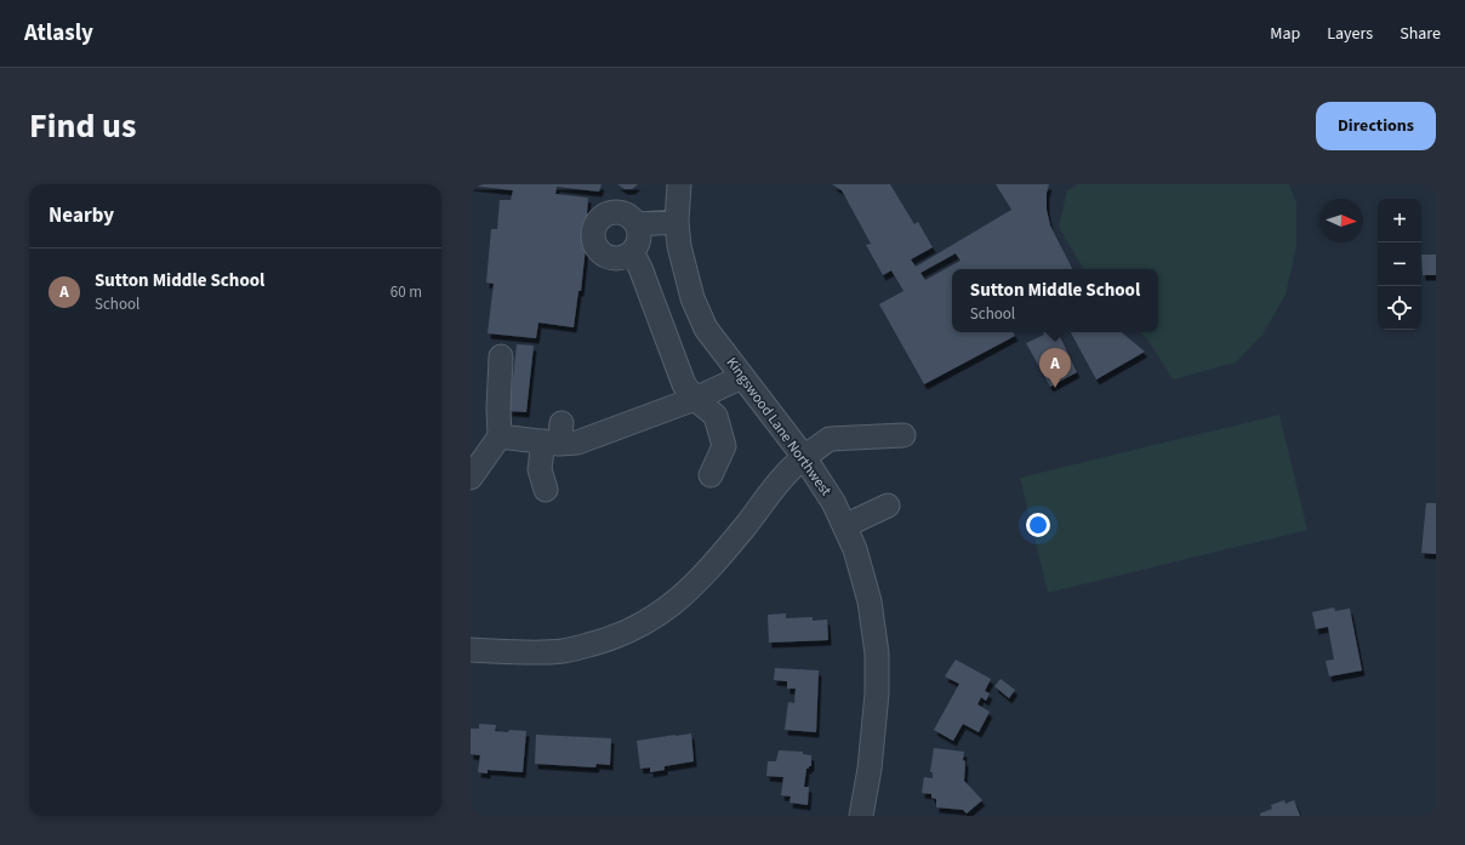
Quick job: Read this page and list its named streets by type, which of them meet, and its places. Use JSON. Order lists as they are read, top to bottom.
{
  "streets": {
    "street": ["Kingswood Lane Northwest"]
  },
  "north": "right",
  "page": {
    "header": "Atlasly",
    "nav": ["Map", "Layers", "Share"],
    "title": "Find us",
    "buttons": "Directions",
    "heading": "Nearby",
    "map_buttons": ["+", "−"],
    "list": [
      {
        "mark": "A",
        "name": "Sutton Middle School",
        "note": "School",
        "value": "60 m"
      }
    ],
    "popup": ["Sutton Middle School", "School"],
    "pins": "A"
  }
}
